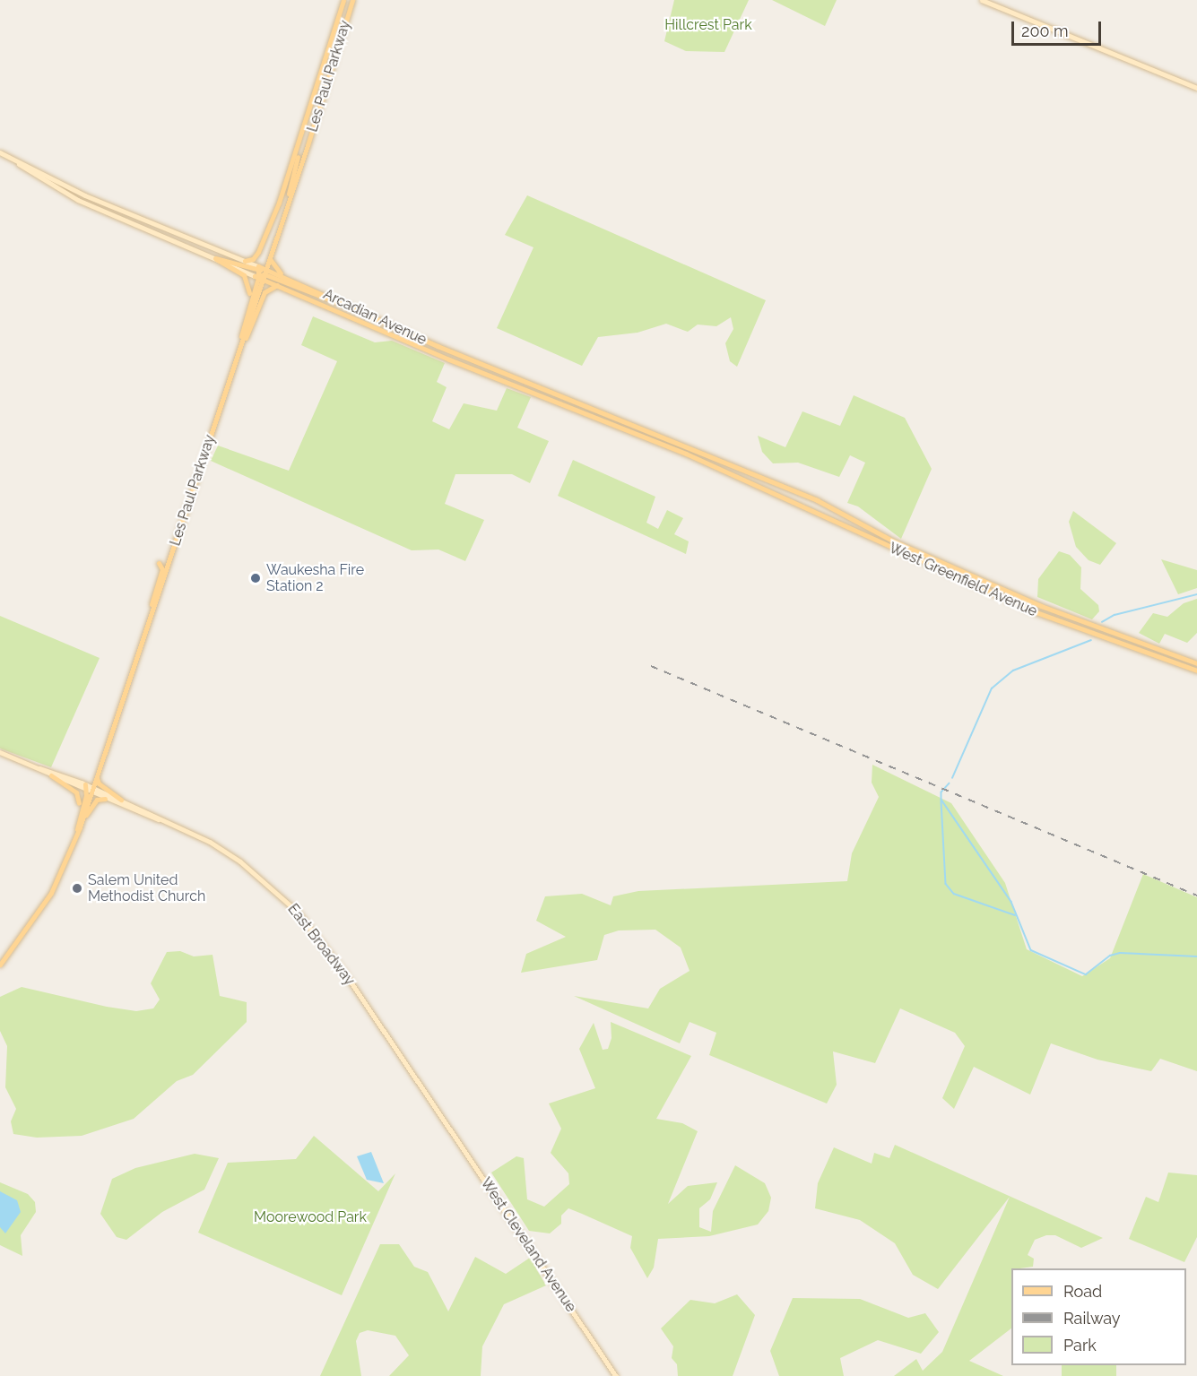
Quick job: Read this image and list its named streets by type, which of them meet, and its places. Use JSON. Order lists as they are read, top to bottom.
{
  "streets": {
    "main road": [
      "Les Paul Parkway",
      "Arcadian Avenue",
      "West Greenfield Avenue",
      "East Broadway",
      "West Cleveland Avenue"
    ]
  },
  "crossings": [
    ["Les Paul Parkway", "Arcadian Avenue"],
    ["Les Paul Parkway", "East Broadway"],
    ["Arcadian Avenue", "West Greenfield Avenue"],
    ["East Broadway", "West Cleveland Avenue"]
  ],
  "parks": ["Hillcrest Park", "Moorewood Park"],
  "places": ["Waukesha Fire Station 2", "Salem United Methodist Church"],
  "legend": ["Road", "Railway", "Park"],
  "scale_bar": "200 m"
}
